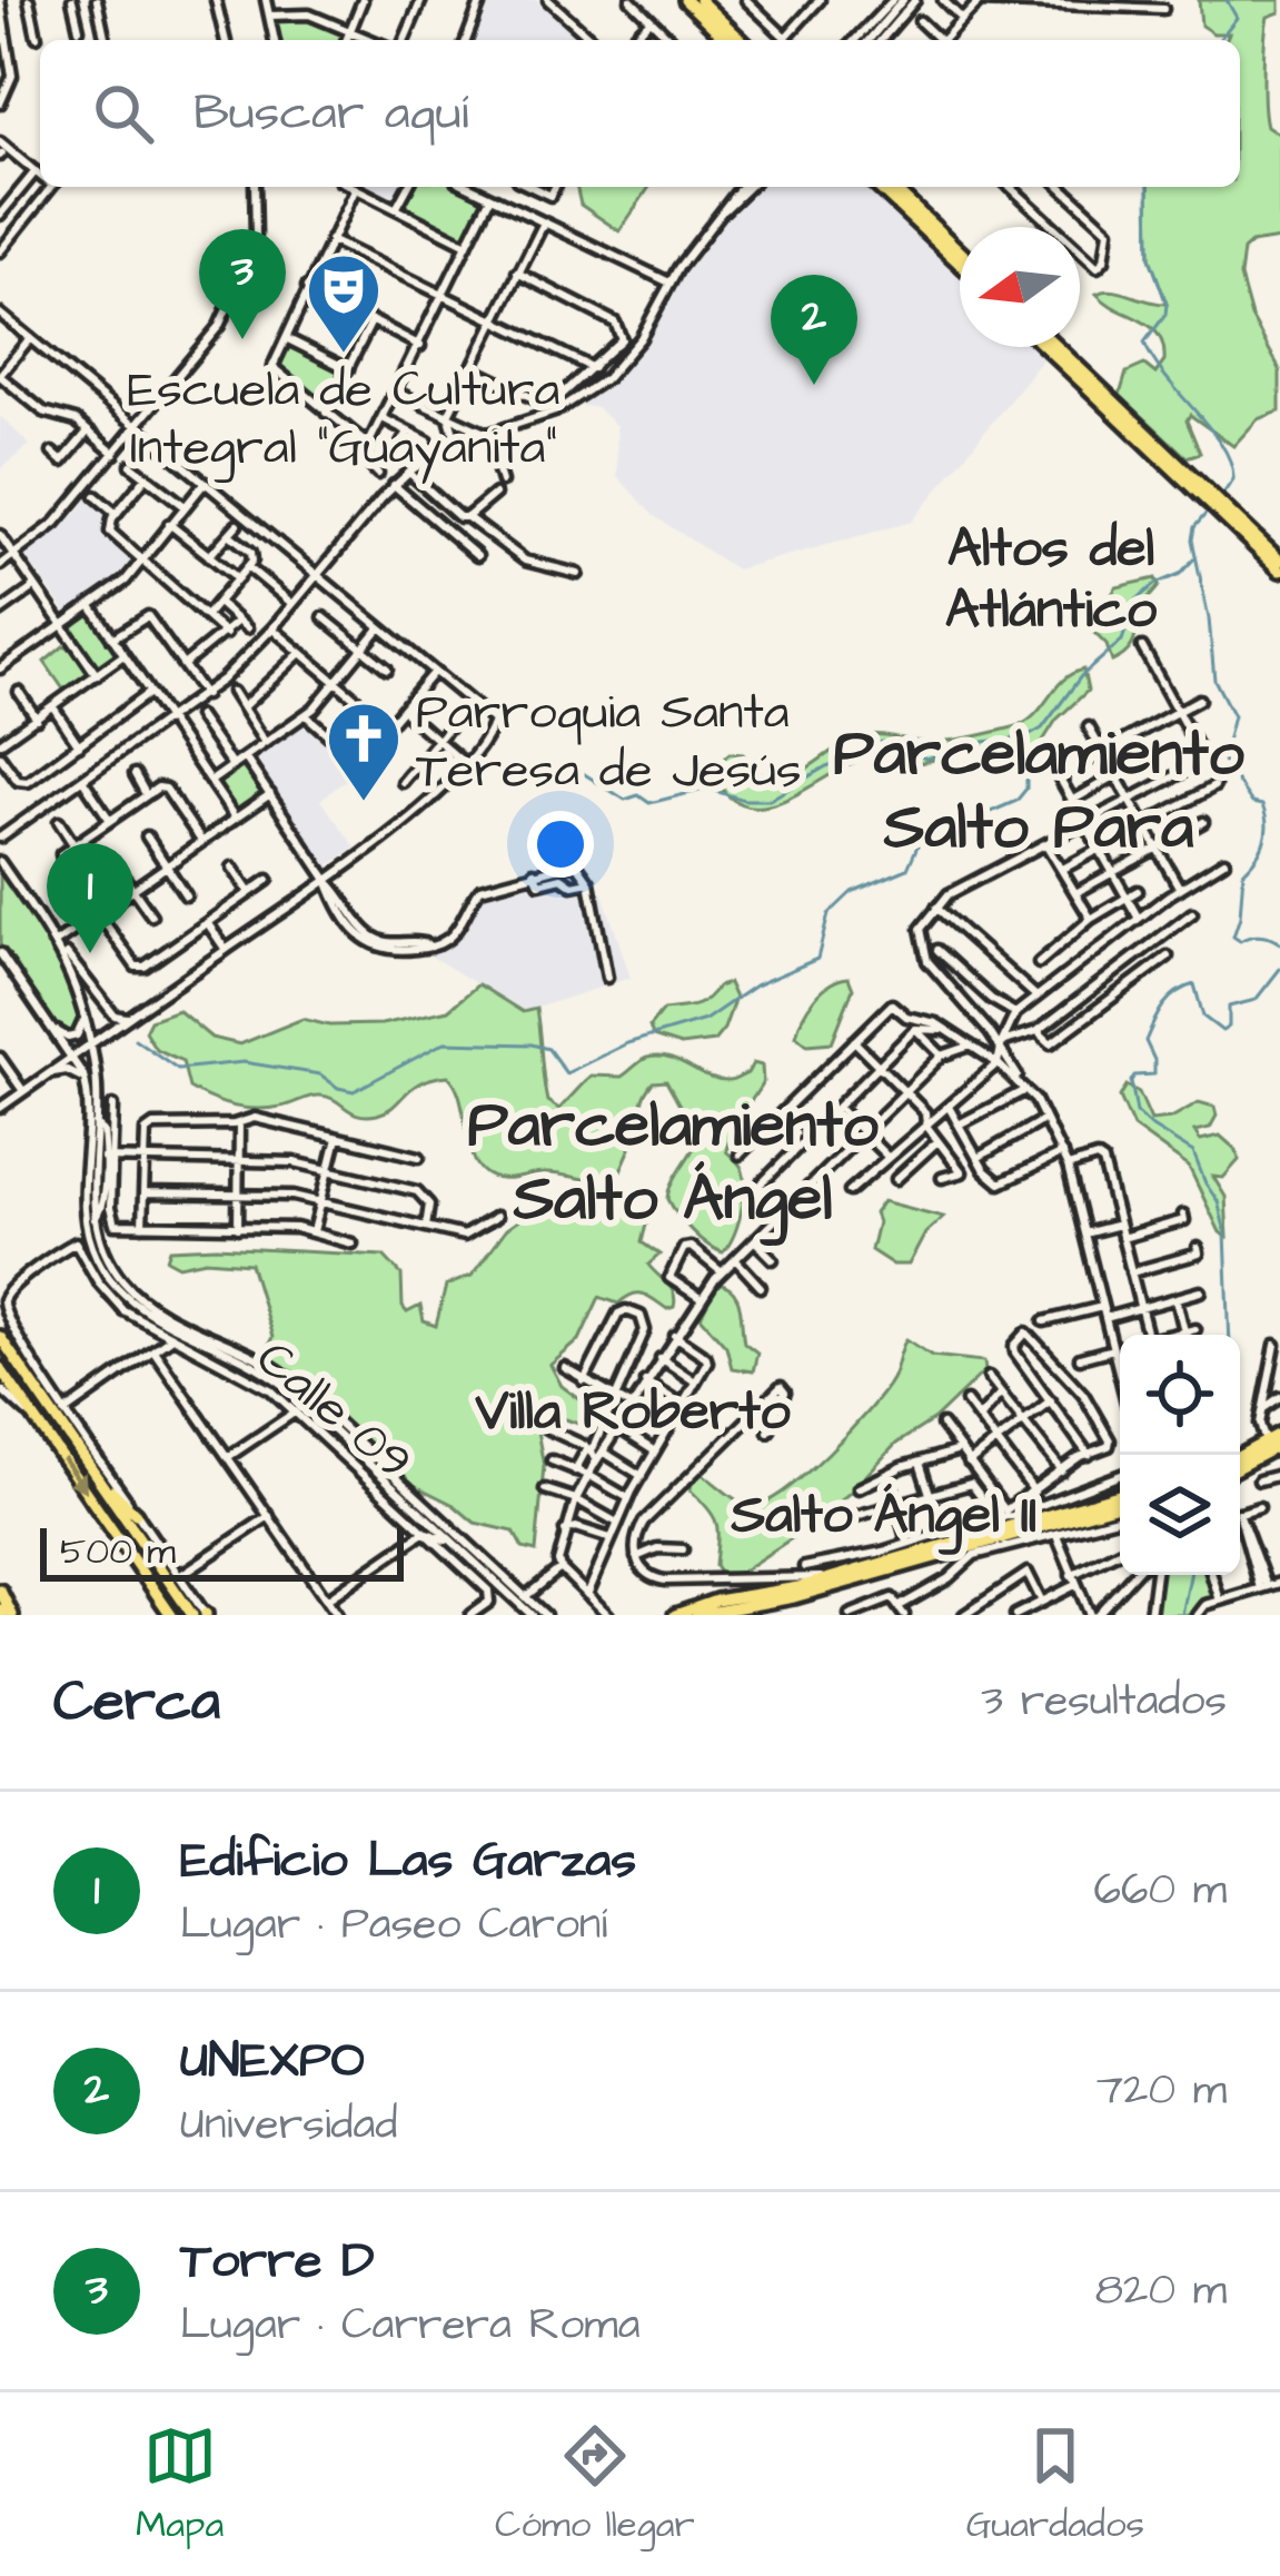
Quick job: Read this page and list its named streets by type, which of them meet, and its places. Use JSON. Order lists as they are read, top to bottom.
{
  "streets": {
    "street": ["Calle 09"]
  },
  "districts": [
    "Altos del Atlántico",
    "Parcelamiento Salto Para",
    "Parcelamiento Salto Ángel",
    "Villa Roberto",
    "Salto Ángel II"
  ],
  "places": {
    "theatre": ["Escuela de Cultura Integral \"Guayanita\""],
    "church": ["Parroquia Santa Teresa de Jesús"]
  },
  "scale_bar": "500 m",
  "north": "left",
  "page": {
    "search": "Buscar aquí",
    "pins": ["3", "2", "1"],
    "scale": "500 m",
    "heading": ["Cerca", "3 resultados"],
    "list": [
      {
        "mark": "1",
        "name": "Edificio Las Garzas",
        "note": "Lugar · Paseo Caroní",
        "value": "660 m"
      },
      {
        "mark": "2",
        "name": "UNEXPO",
        "note": "Universidad",
        "value": "720 m"
      },
      {
        "mark": "3",
        "name": "Torre D",
        "note": "Lugar · Carrera Roma",
        "value": "820 m"
      }
    ],
    "nav": ["Mapa", "Cómo llegar", "Guardados"]
  }
}
